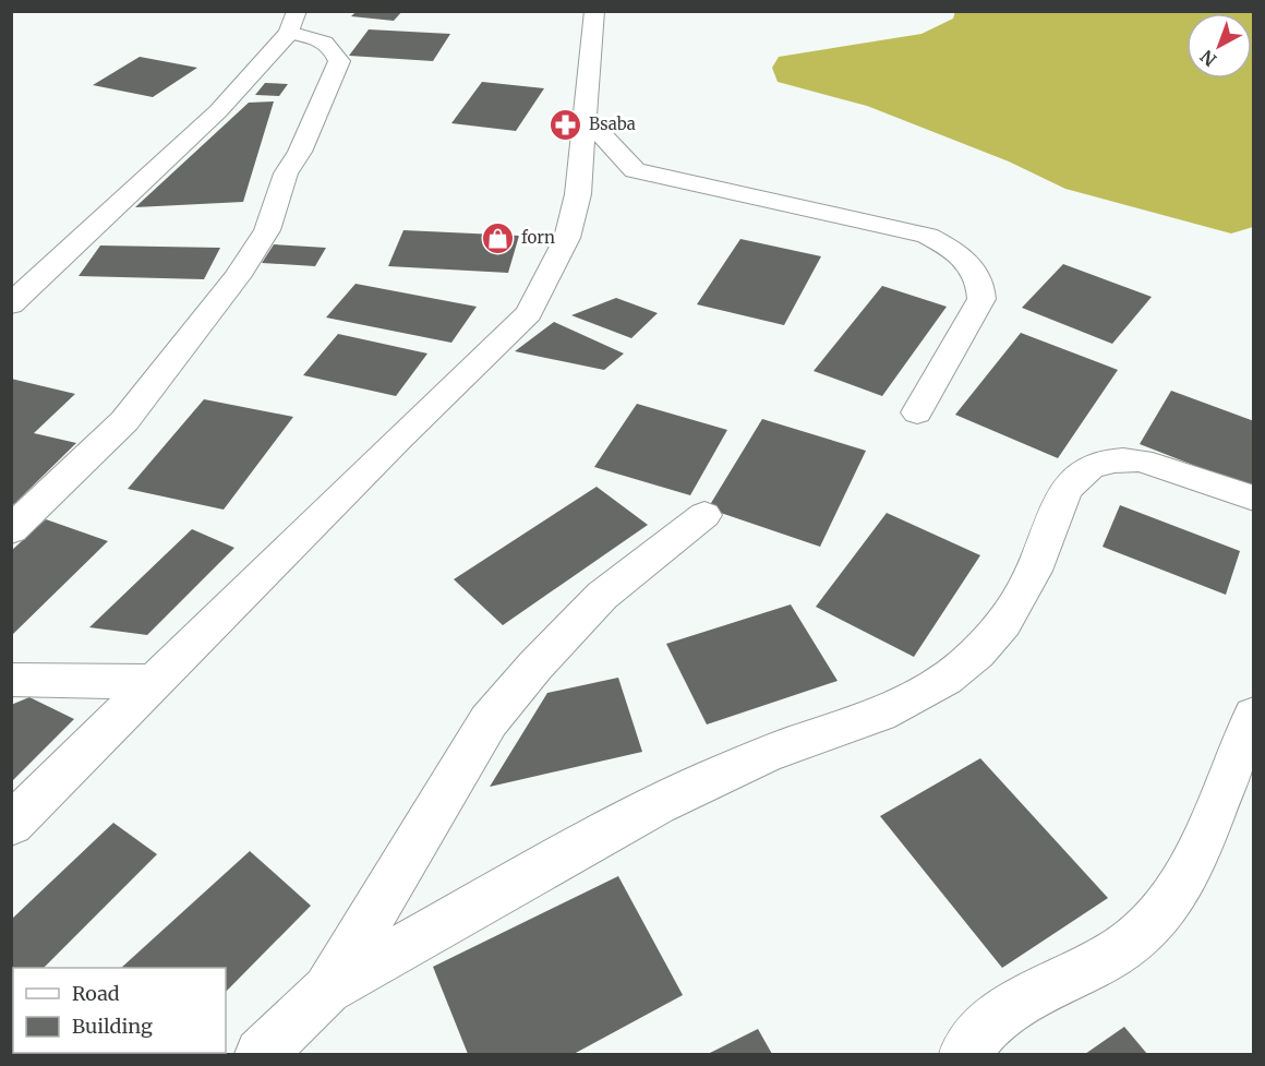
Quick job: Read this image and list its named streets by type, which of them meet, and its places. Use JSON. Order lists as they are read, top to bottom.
{
  "places": {
    "pharmacy": ["Bsaba"],
    "shop": ["forn"]
  },
  "legend": ["Road", "Building"],
  "north": "bottom left"
}
